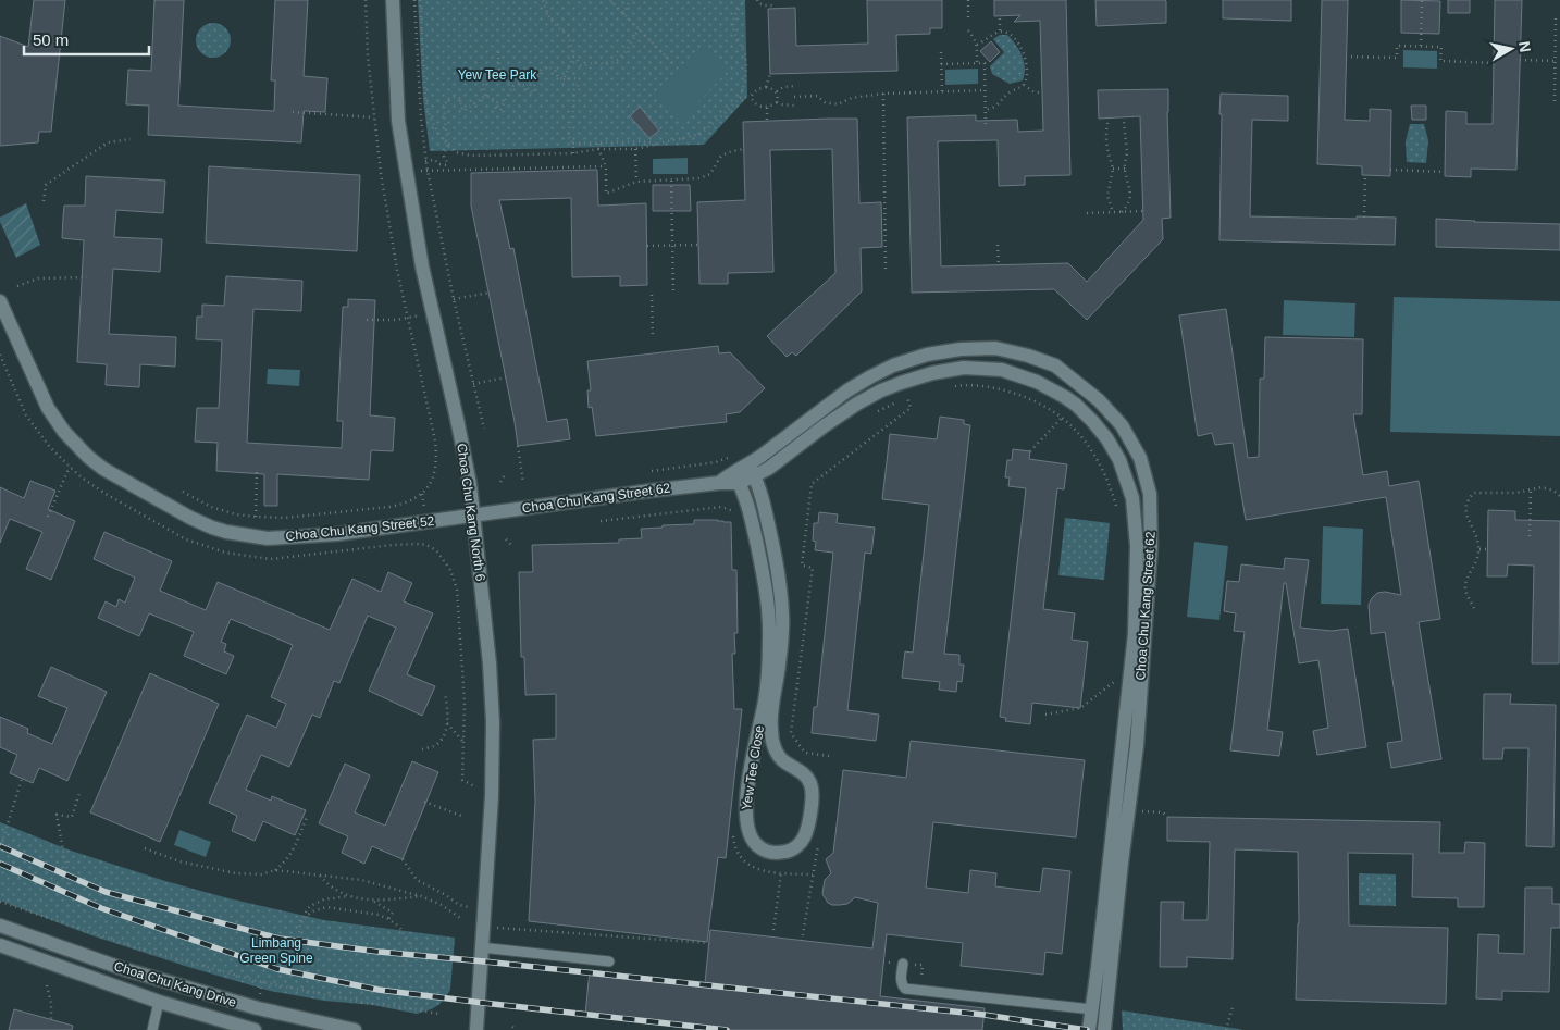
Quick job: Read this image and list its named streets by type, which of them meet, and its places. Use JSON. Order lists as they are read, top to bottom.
{
  "streets": {
    "street": [
      "Choa Chu Kang Street 62",
      "Choa Chu Kang North 6",
      "Choa Chu Kang Street 52",
      "Yew Tee Close",
      "Choa Chu Kang Drive"
    ]
  },
  "crossings": [
    ["Choa Chu Kang Street 62", "Choa Chu Kang North 6"],
    ["Choa Chu Kang Street 62", "Choa Chu Kang Street 52"],
    ["Choa Chu Kang Street 62", "Yew Tee Close"],
    ["Choa Chu Kang North 6", "Choa Chu Kang Street 52"]
  ],
  "parks": ["Yew Tee Park", "Limbang Green Spine"],
  "scale_bar": "50 m",
  "north": "right"
}
